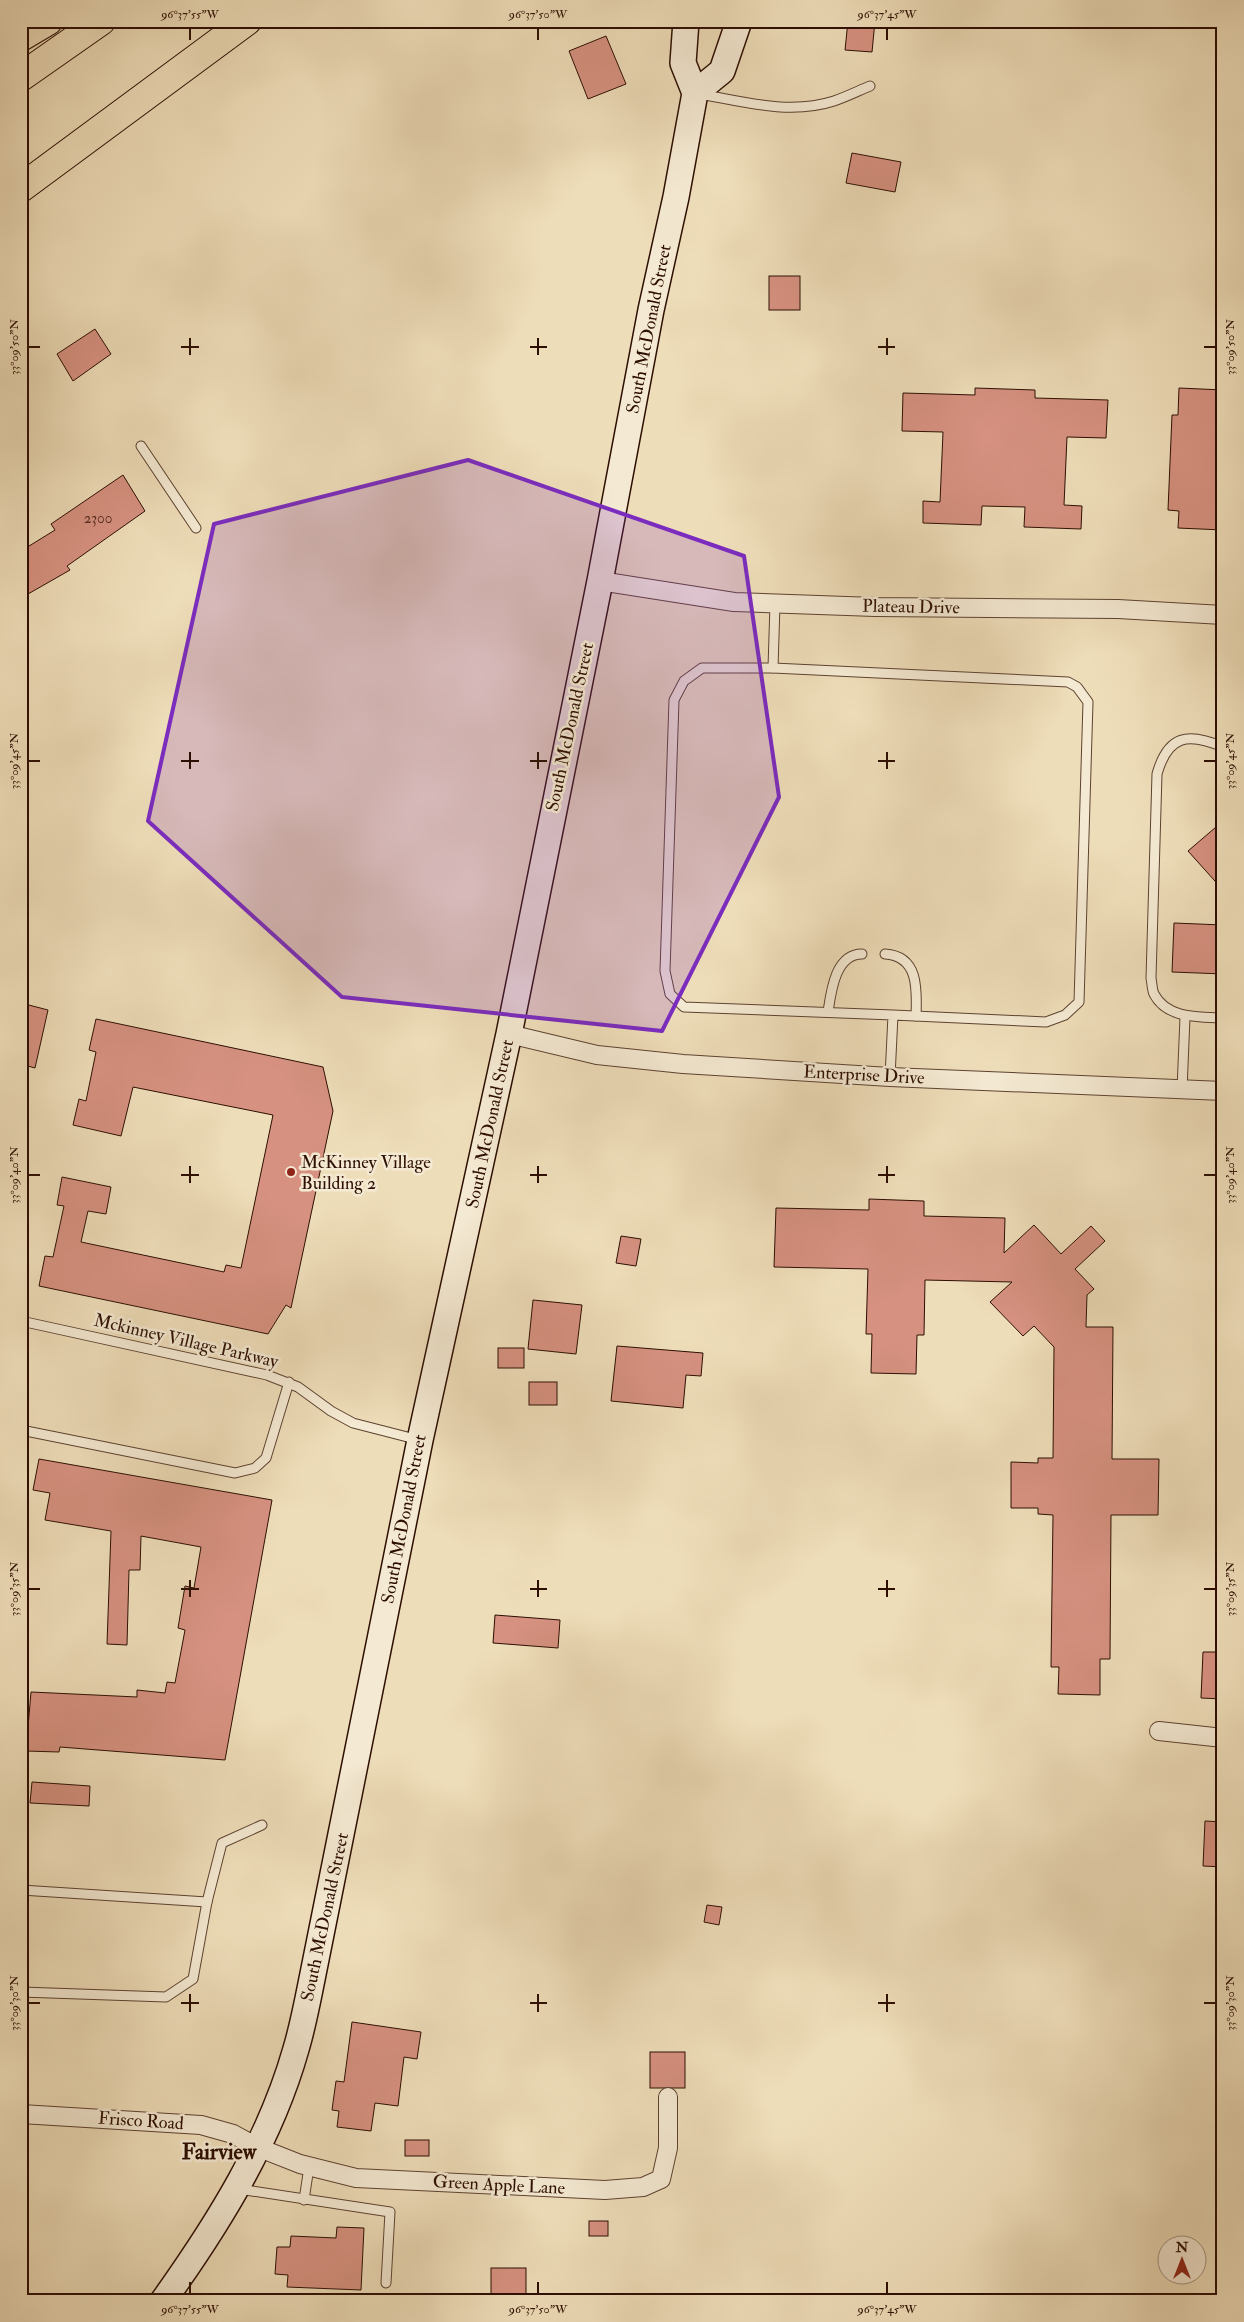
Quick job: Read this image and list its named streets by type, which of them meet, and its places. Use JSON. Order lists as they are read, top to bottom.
{
  "streets": {
    "main road": ["South McDonald Street"],
    "street": [
      "Plateau Drive",
      "Enterprise Drive",
      "Frisco Road",
      "Green Apple Lane"
    ],
    "lane": ["Mckinney Village Parkway"]
  },
  "crossings": [
    ["South McDonald Street", "Plateau Drive"],
    ["South McDonald Street", "Enterprise Drive"],
    ["South McDonald Street", "Mckinney Village Parkway"],
    ["South McDonald Street", "Frisco Road"],
    ["South McDonald Street", "Green Apple Lane"],
    ["Frisco Road", "Green Apple Lane"]
  ],
  "districts": ["Fairview"],
  "places": ["McKinney Village Building 2"],
  "house_numbers": ["2300"],
  "north": "top",
  "coordinates": [
    "96°37'55\"W",
    "96°37'50\"W",
    "96°37'45\"W",
    "33°09'50\"N",
    "33°09'45\"N",
    "33°09'40\"N",
    "33°09'35\"N",
    "33°09'30\"N"
  ]
}
